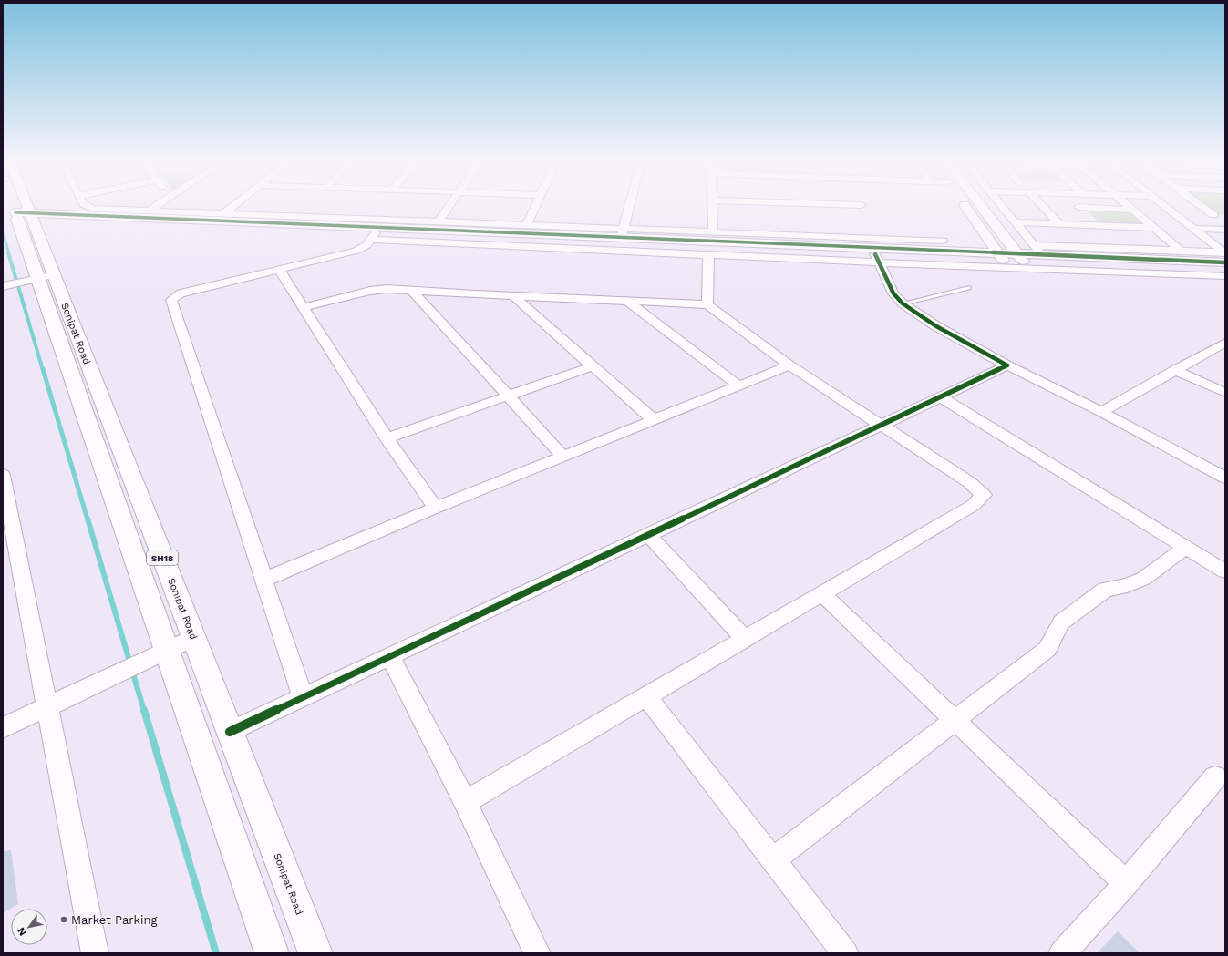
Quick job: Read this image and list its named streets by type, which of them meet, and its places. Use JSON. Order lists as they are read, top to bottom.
{
  "streets": {
    "street": ["Sonipat Road", "SH18"]
  },
  "places": ["Market Parking"],
  "north": "bottom left"
}
